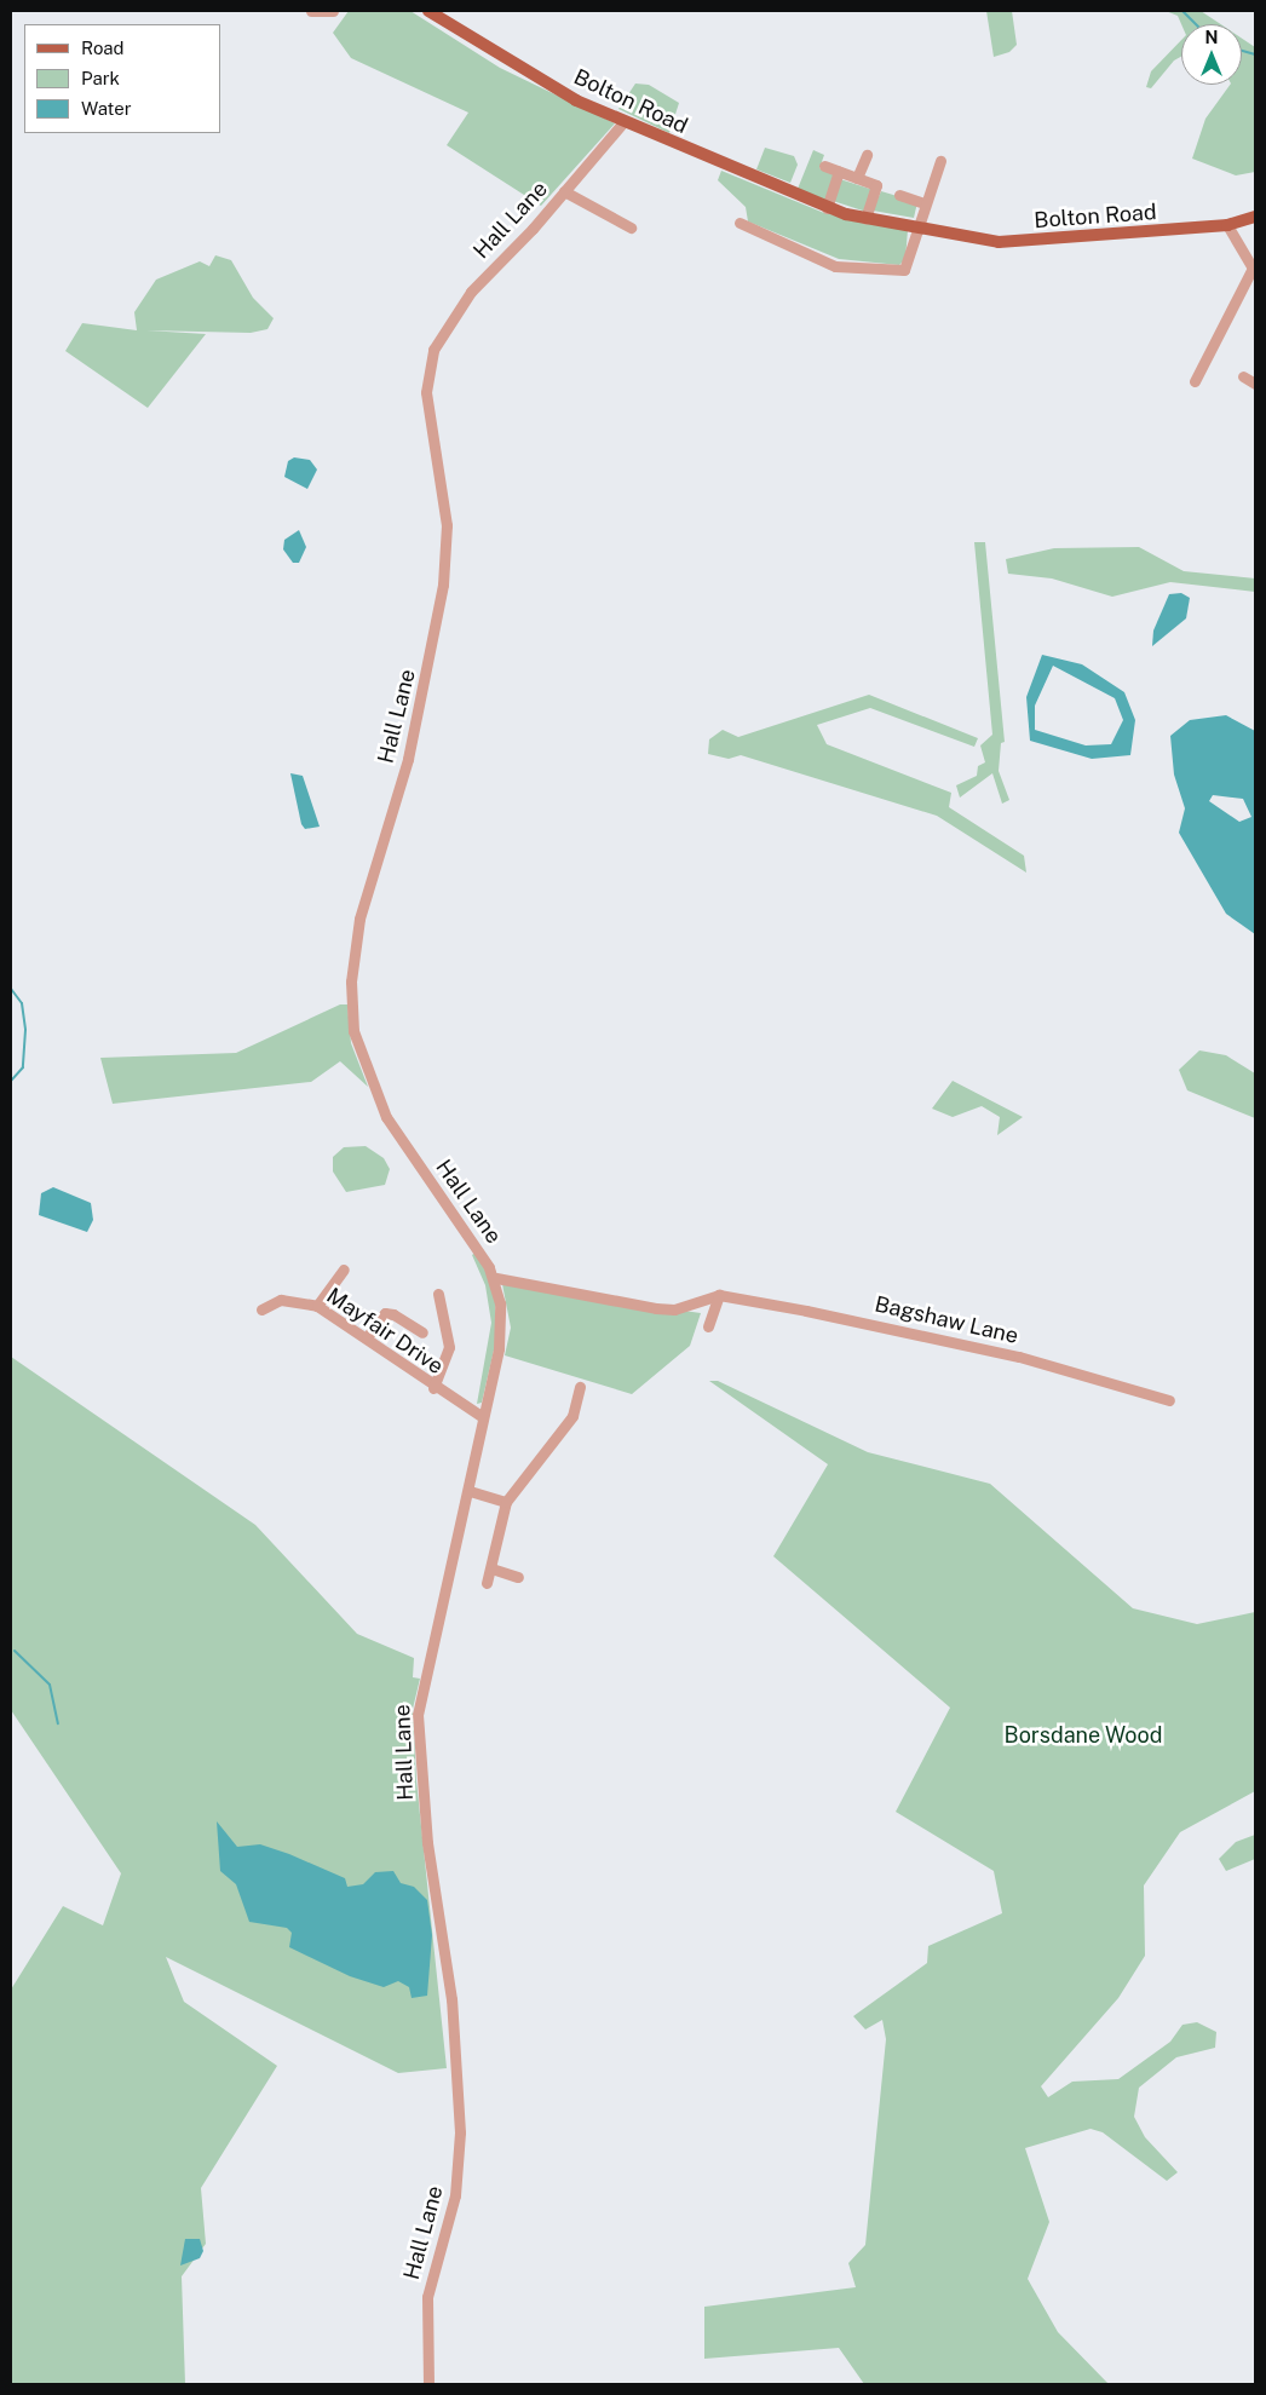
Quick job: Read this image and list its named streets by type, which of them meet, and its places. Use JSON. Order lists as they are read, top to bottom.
{
  "streets": {
    "main road": ["Bolton Road"],
    "street": ["Hall Lane", "Bagshaw Lane", "Mayfair Drive"]
  },
  "crossings": [
    ["Bolton Road", "Hall Lane"],
    ["Hall Lane", "Mayfair Drive"]
  ],
  "parks": ["Borsdane Wood"],
  "legend": ["Road", "Park", "Water"],
  "north": "top"
}
